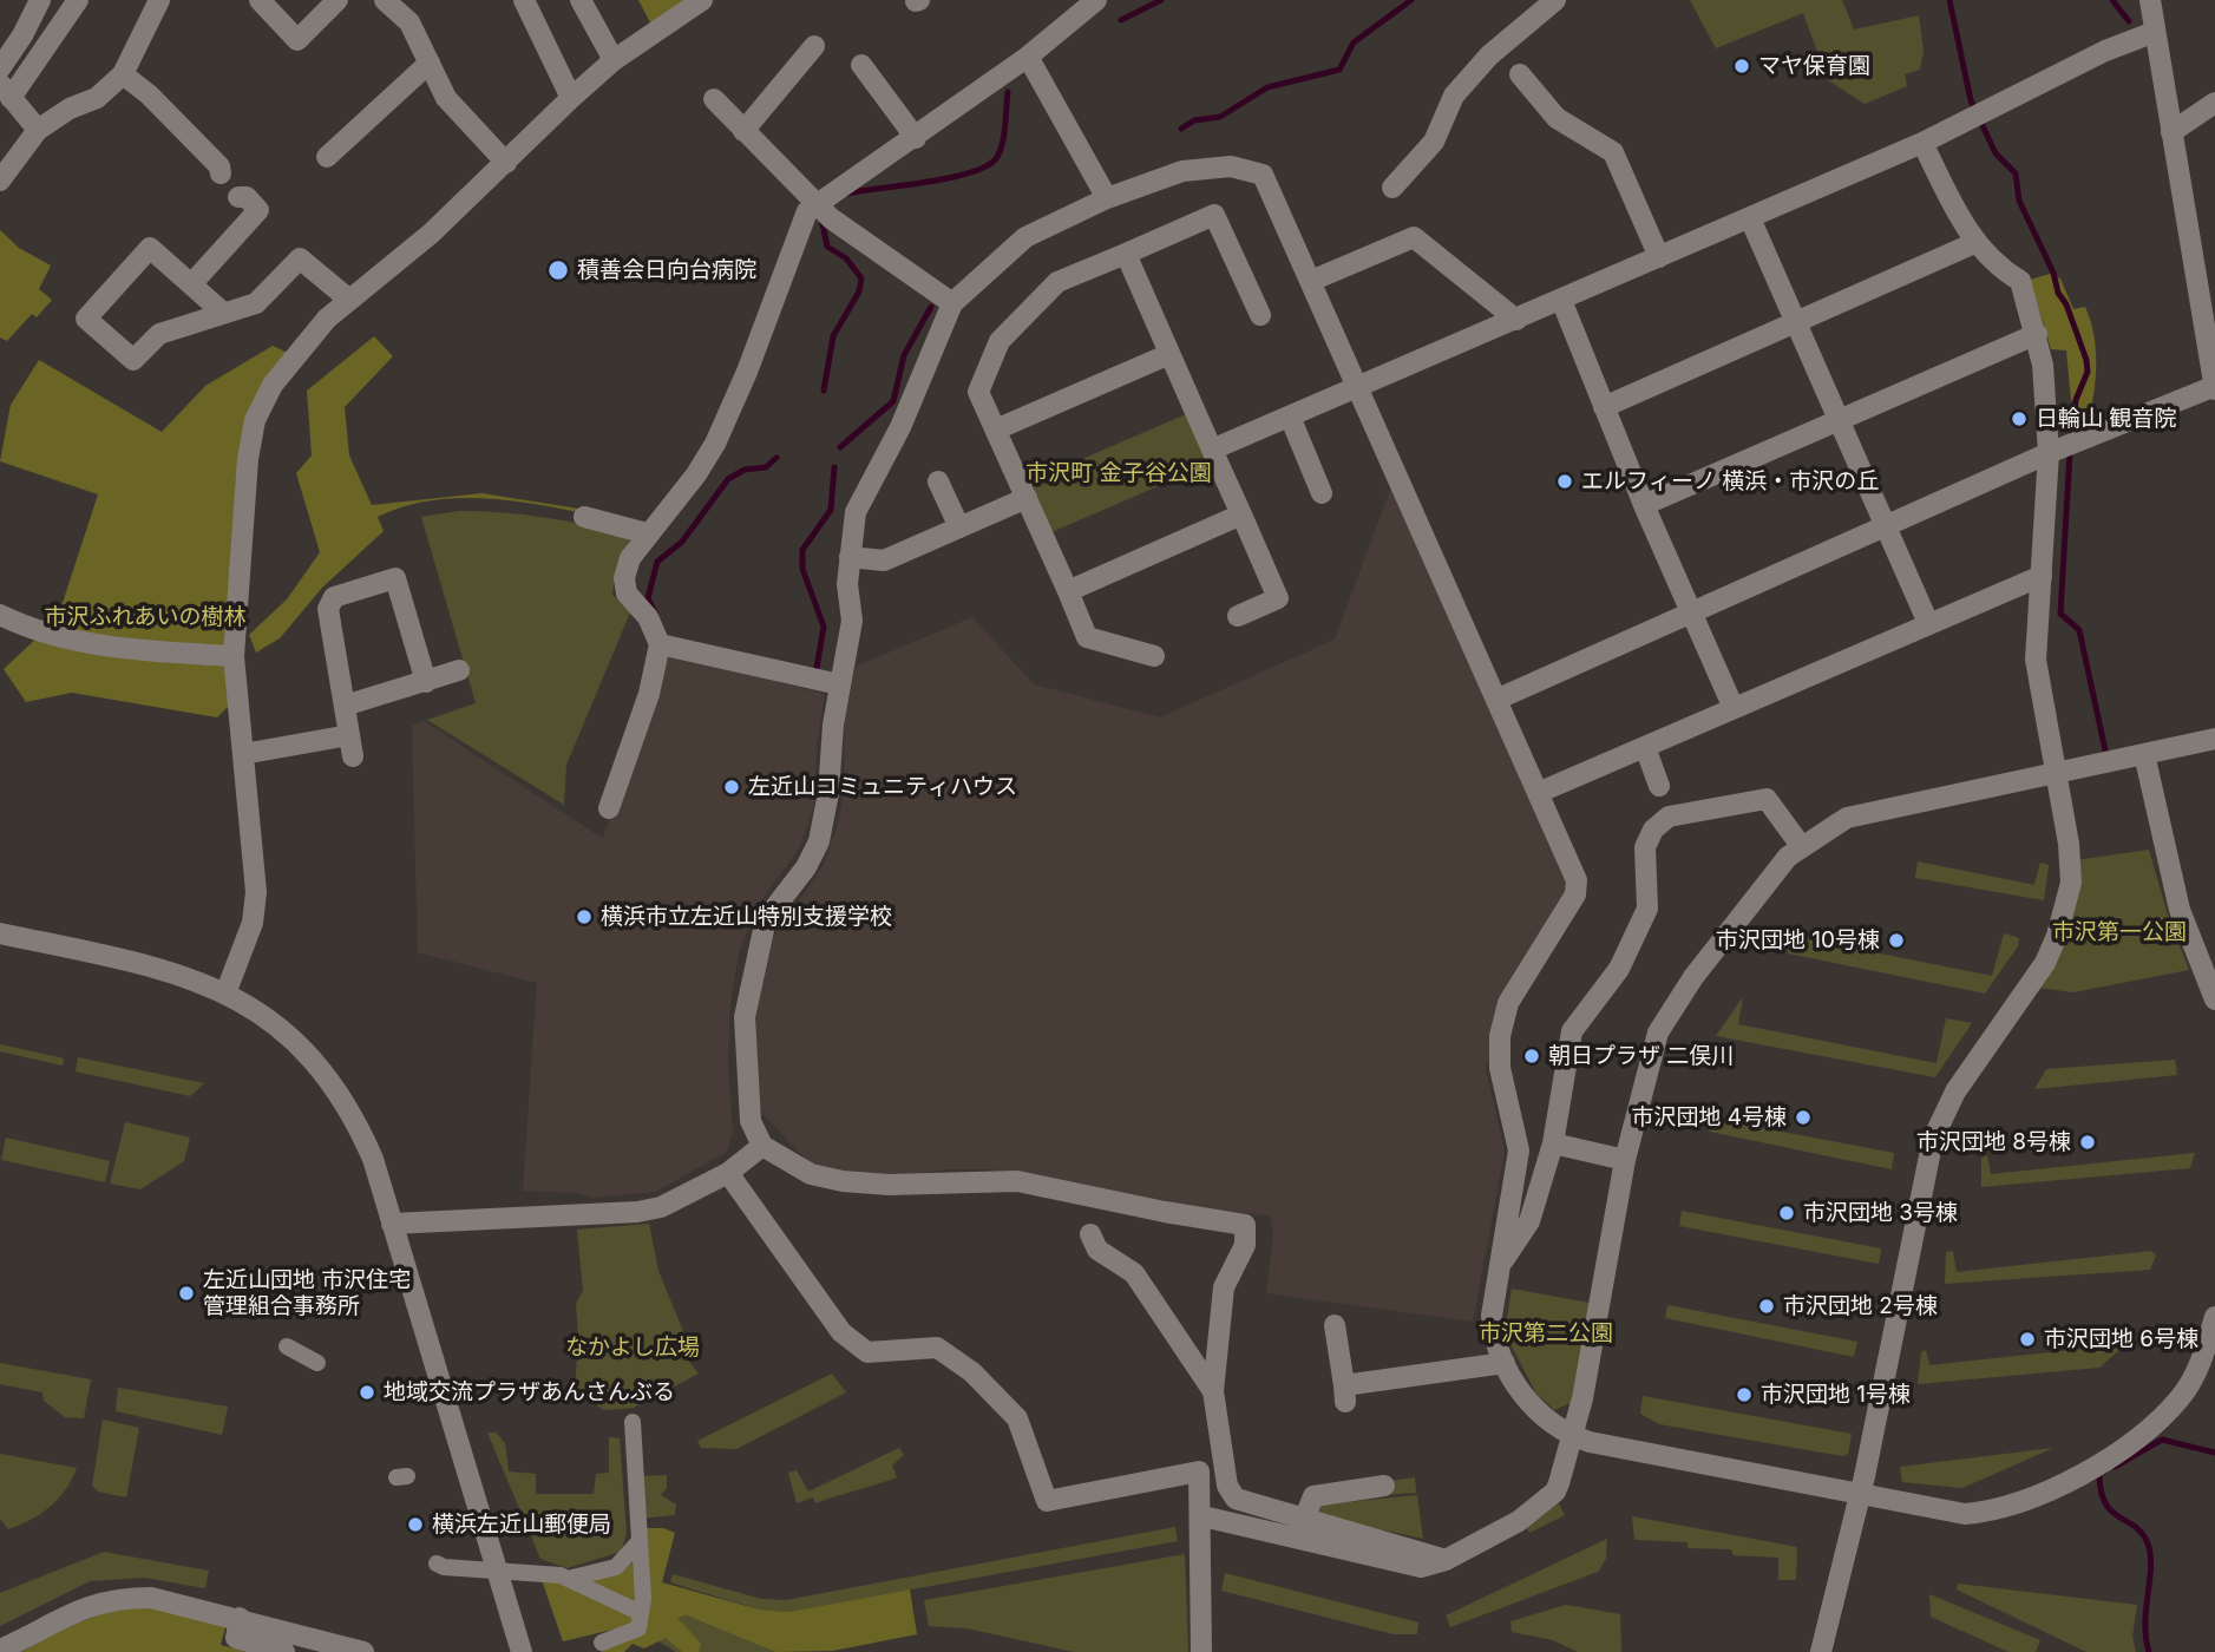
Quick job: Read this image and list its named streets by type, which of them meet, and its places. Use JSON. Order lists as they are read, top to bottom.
{
  "parks": [
    "市沢町 金子谷公園",
    "市沢ふれあいの樹林",
    "市沢第一公園",
    "市沢第二公園",
    "なかよし広場"
  ],
  "places": [
    "マヤ保育園",
    "積善会日向台病院",
    "日輪山 観音院",
    "エルフィーノ 横浜・市沢の丘",
    "左近山コミュニティハウス",
    "横浜市立左近山特別支援学校",
    "市沢団地 10号棟",
    "朝日プラザ 二俣川",
    "市沢団地 4号棟",
    "市沢団地 8号棟",
    "市沢団地 3号棟",
    "左近山団地 市沢住宅 管理組合事務所",
    "市沢団地 2号棟",
    "市沢団地 6号棟",
    "地域交流プラザあんさんぶる",
    "市沢団地 1号棟",
    "横浜左近山郵便局"
  ]
}
